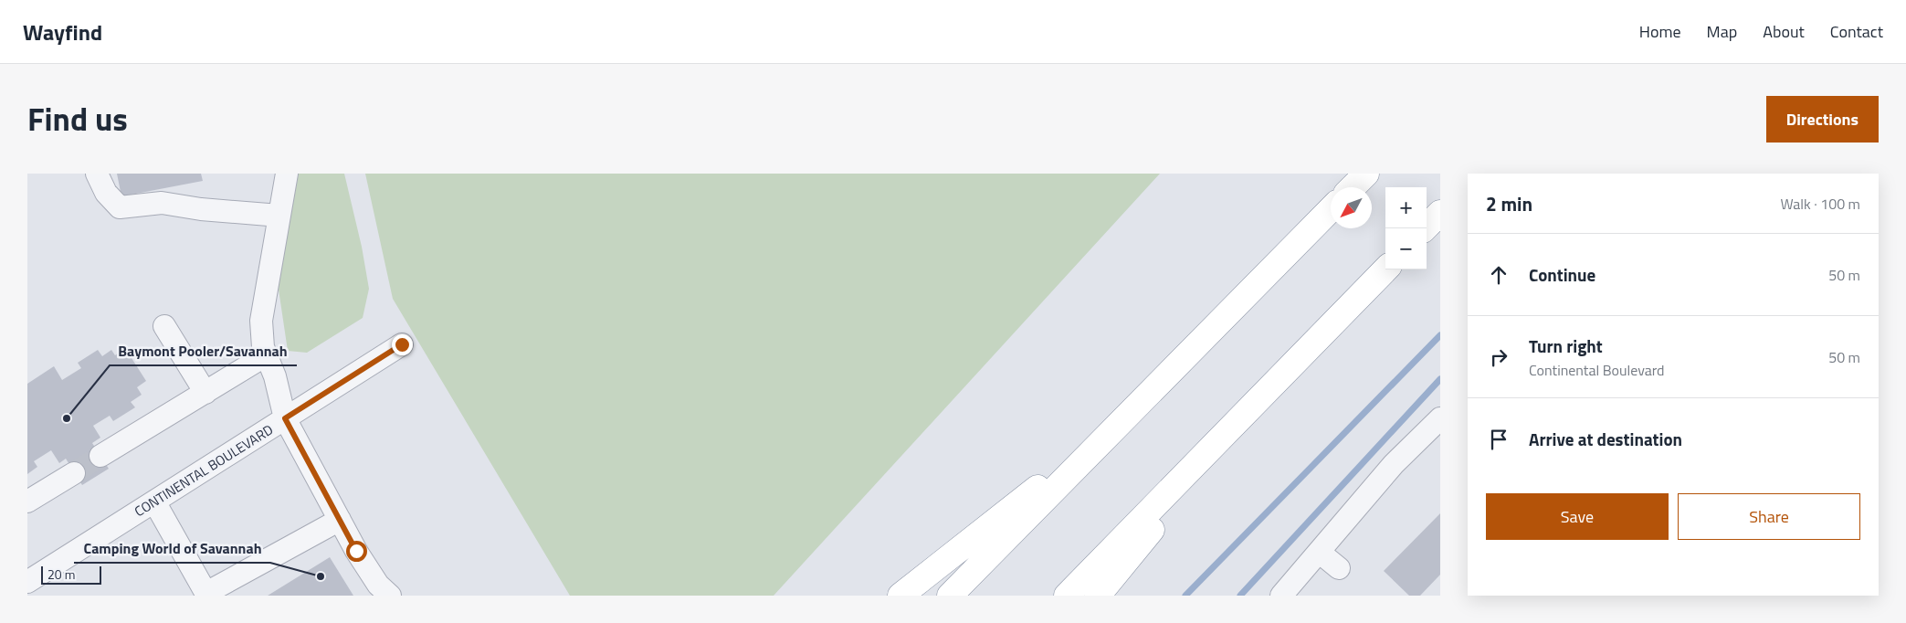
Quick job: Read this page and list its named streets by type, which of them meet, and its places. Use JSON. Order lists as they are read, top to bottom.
{
  "streets": {
    "street": ["CONTINENTAL BOULEVARD"]
  },
  "places": ["Baymont Pooler/Savannah", "Camping World of Savannah"],
  "scale_bar": "20 m",
  "north": "bottom left",
  "page": {
    "header": "Wayfind",
    "nav": [
      "Home",
      "Map",
      "About",
      "Contact"
    ],
    "title": "Find us",
    "buttons": [
      "Directions",
      ["Save", "Share"]
    ],
    "heading": ["2 min", "Walk · 100 m"],
    "map_buttons": ["+", "−"],
    "list": [
      ["Continue", "50 m"],
      ["Turn right", "Continental Boulevard", "50 m"],
      "Arrive at destination"
    ],
    "scale": "20 m"
  }
}
